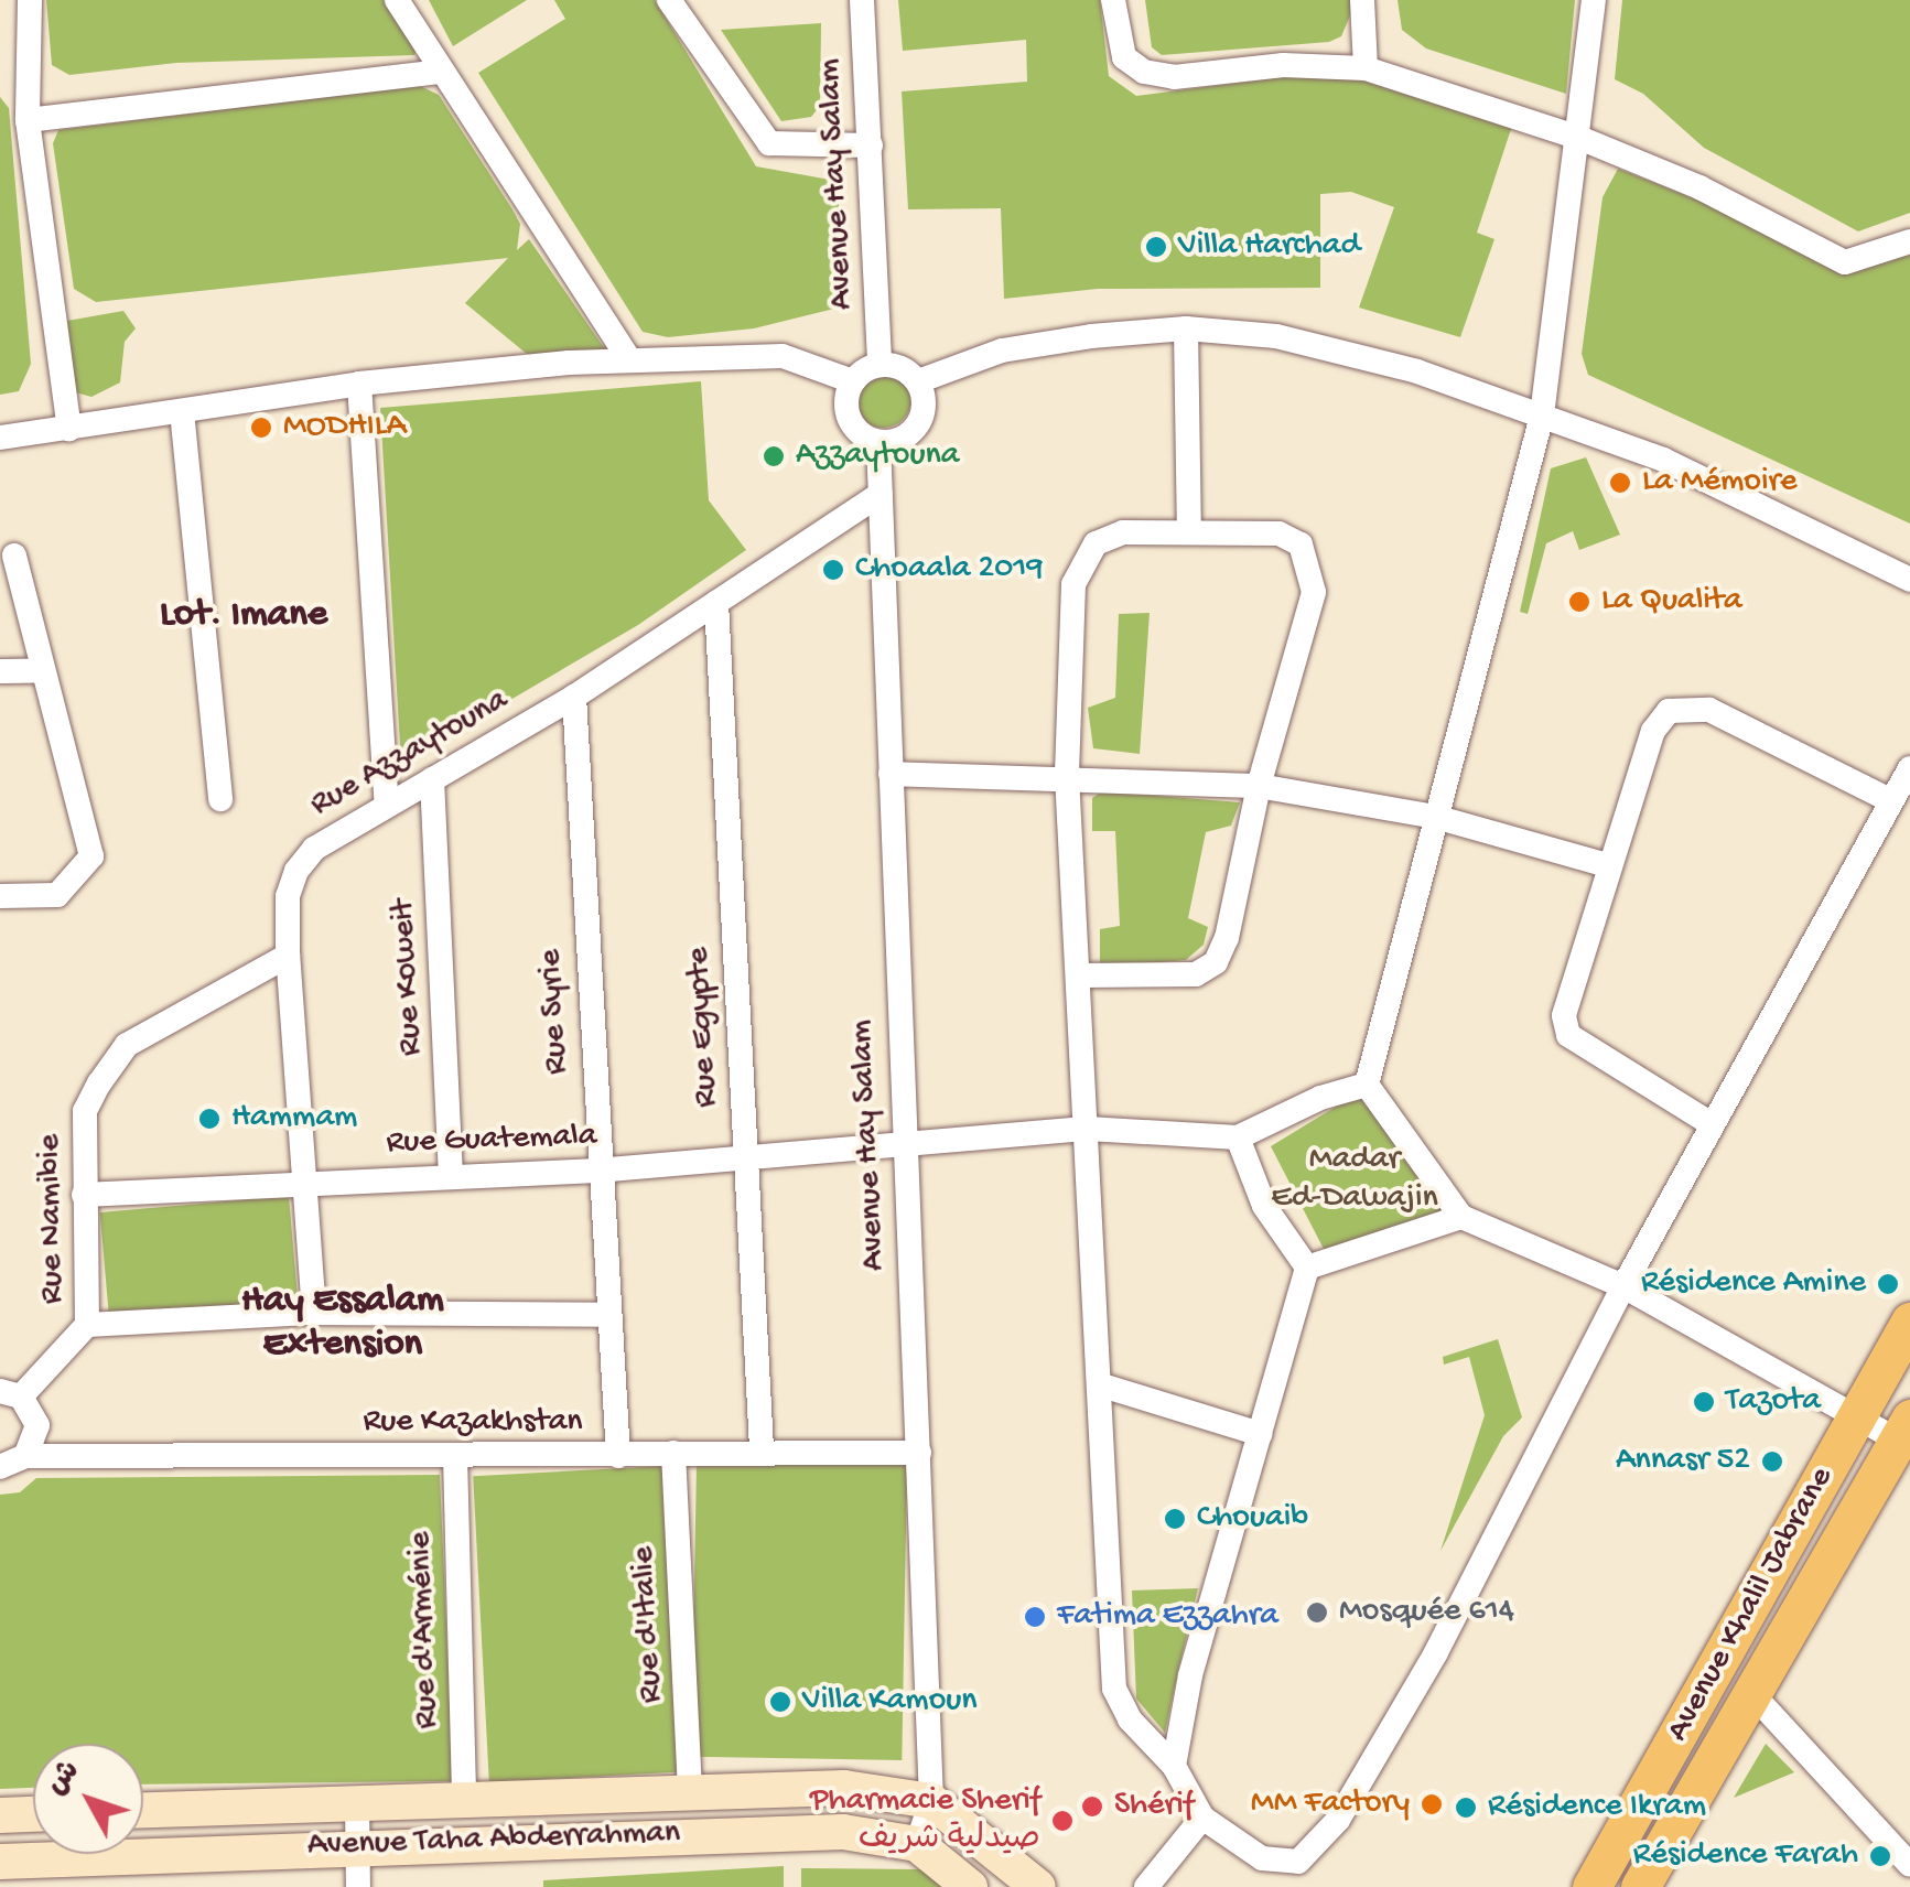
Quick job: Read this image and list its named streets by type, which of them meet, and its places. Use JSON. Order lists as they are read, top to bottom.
{
  "streets": {
    "main road": ["Avenue Khalil Jabrane"],
    "street": [
      "Avenue Hay Salam",
      "Rue Azzaytouna",
      "Rue Koweit",
      "Rue Syrie",
      "Rue Egypte",
      "Rue Guatemala",
      "Rue Namibie",
      "Rue Kazakhstan",
      "Rue d'Italie",
      "Rue d'Arménie",
      "Avenue Taha Abderrahman"
    ]
  },
  "crossings": [
    ["Avenue Hay Salam", "Rue Azzaytouna"],
    ["Avenue Hay Salam", "Rue Guatemala"],
    ["Avenue Hay Salam", "Rue Kazakhstan"],
    ["Avenue Hay Salam", "Avenue Taha Abderrahman"],
    ["Rue Azzaytouna", "Rue Koweit"],
    ["Rue Azzaytouna", "Rue Syrie"],
    ["Rue Azzaytouna", "Rue Egypte"],
    ["Rue Azzaytouna", "Rue Guatemala"],
    ["Rue Azzaytouna", "Rue Namibie"],
    ["Rue Koweit", "Rue Guatemala"],
    ["Rue Syrie", "Rue Guatemala"],
    ["Rue Syrie", "Rue Kazakhstan"],
    ["Rue Egypte", "Rue Guatemala"],
    ["Rue Egypte", "Rue Kazakhstan"],
    ["Rue Guatemala", "Rue Namibie"],
    ["Rue Kazakhstan", "Rue d'Italie"],
    ["Rue Kazakhstan", "Rue d'Arménie"],
    ["Rue d'Italie", "Avenue Taha Abderrahman"],
    ["Rue d'Arménie", "Avenue Taha Abderrahman"]
  ],
  "districts": ["Lot. Imane", "Hay Essalam Extension"],
  "parks": ["Madar Ed-Dawajin"],
  "places": [
    "Villa Harchad",
    "MODHILA",
    "Azzaytouna",
    "La Mémoire",
    "Choaala 2019",
    "La Qualita",
    "Hammam",
    "Résidence Amine",
    "Tazota",
    "Annasr 52",
    "Chouaib",
    "Mosquée 614",
    "Fatima Ezzahra",
    "Villa Kamoun",
    "MM Factory",
    "Shérif",
    "Résidence Ikram",
    "Pharmacie Sherif صيدلية شريف",
    "Résidence Farah"
  ],
  "north": "top left"
}
